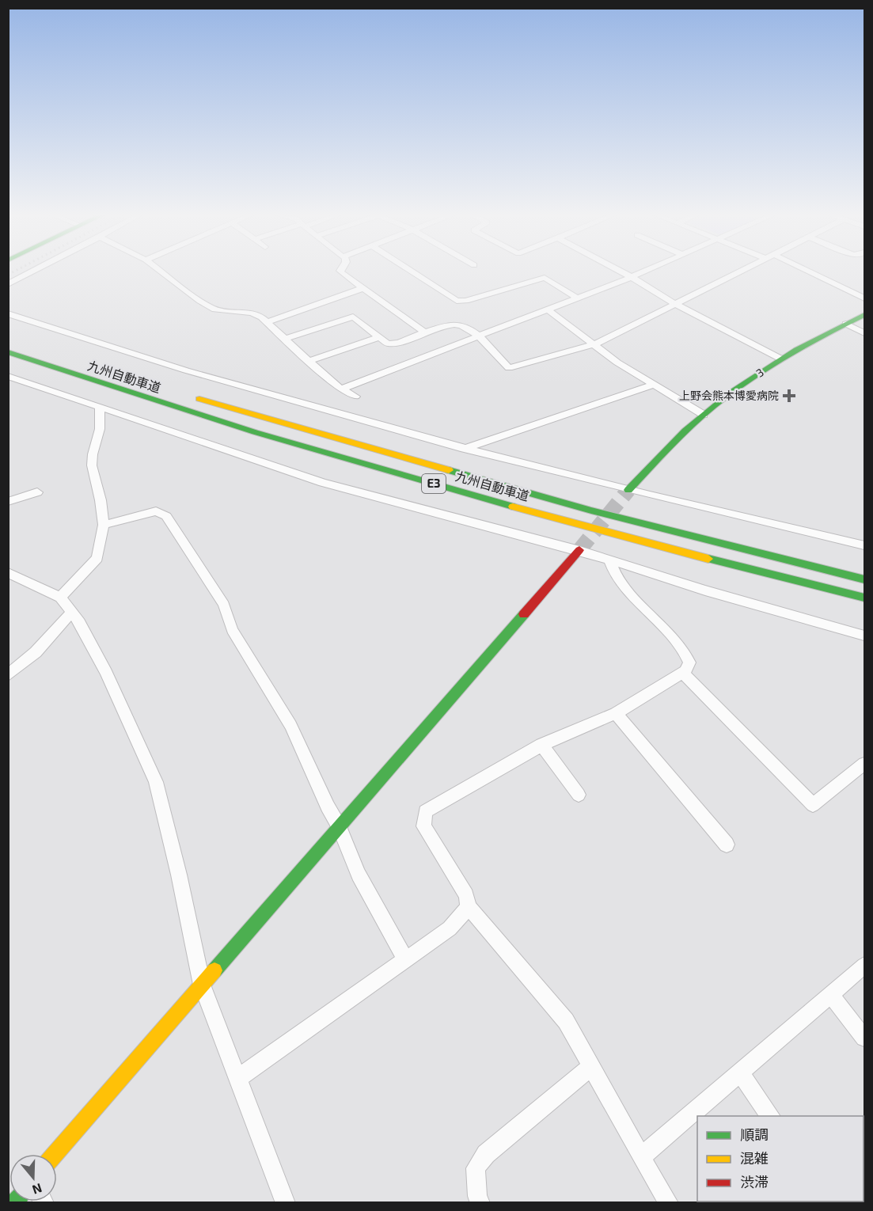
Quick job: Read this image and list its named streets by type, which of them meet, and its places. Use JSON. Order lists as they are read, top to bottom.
{
  "streets": {
    "main road": ["3", "九州自動車道", "E3"]
  },
  "places": {
    "health": ["上野会熊本博愛病院"]
  },
  "legend": ["順調", "混雑", "渋滞"],
  "north": "bottom"
}
